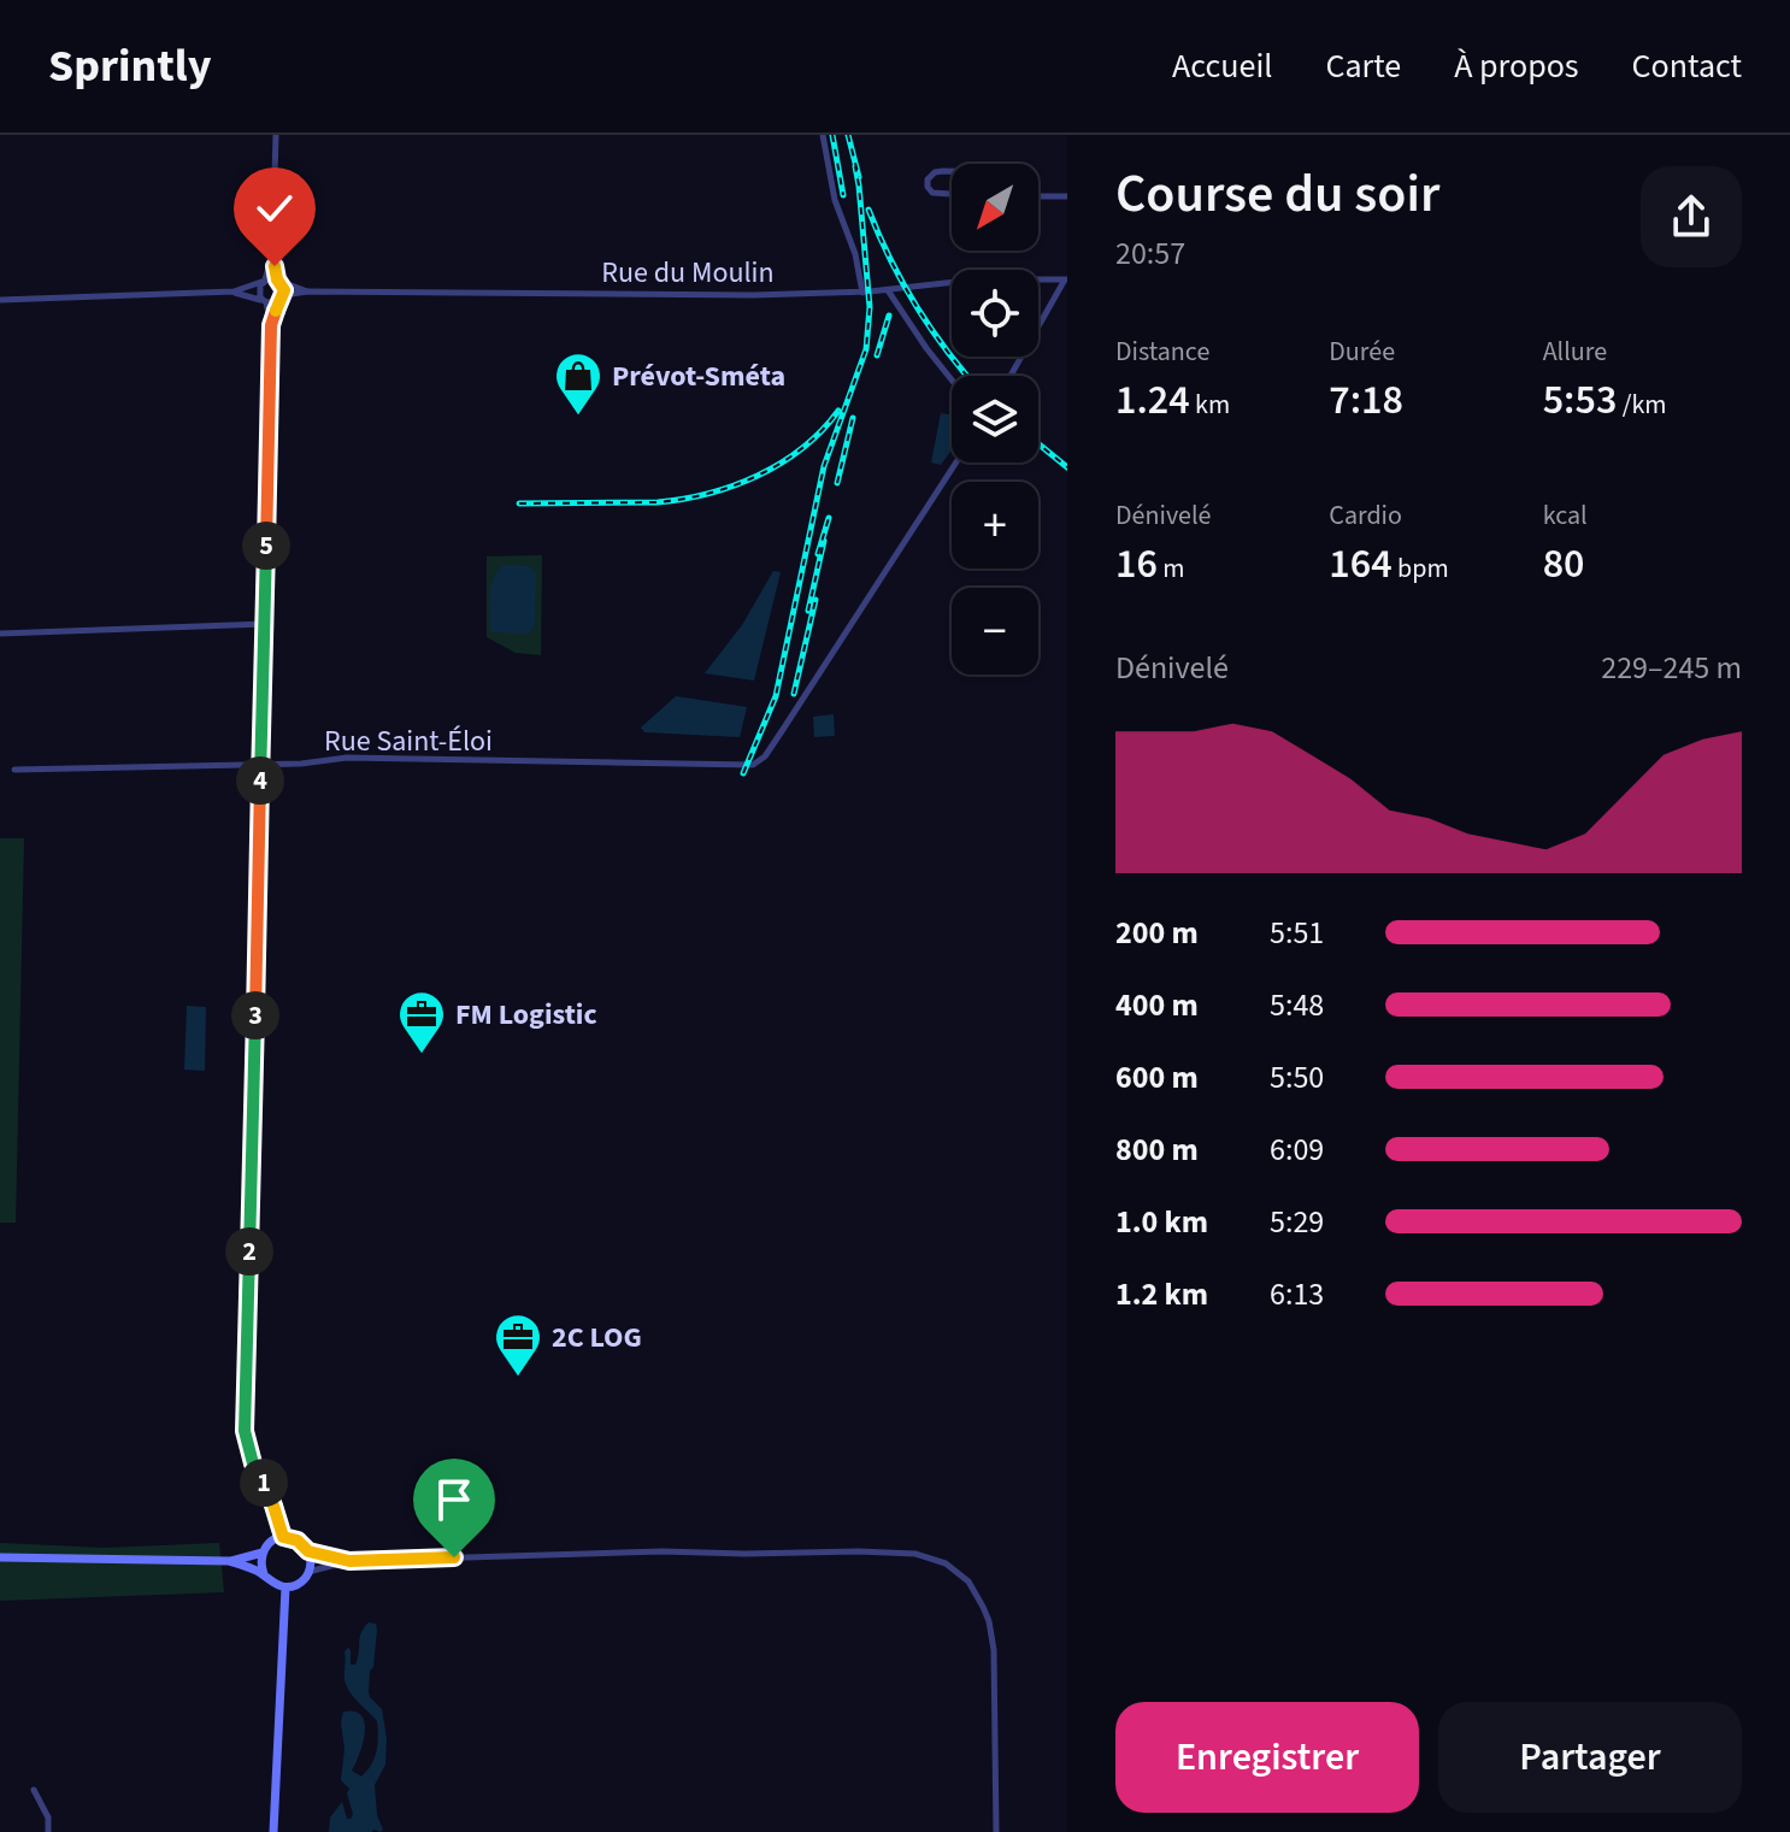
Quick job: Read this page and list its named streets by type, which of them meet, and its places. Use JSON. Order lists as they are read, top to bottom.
{
  "streets": {
    "street": ["Rue du Moulin", "Rue Saint-Éloi"]
  },
  "places": {
    "shop": ["Prévot-Sméta"],
    "office": ["FM Logistic", "2C LOG"]
  },
  "north": "bottom left",
  "page": {
    "header": "Sprintly",
    "nav": [
      "Accueil",
      "Carte",
      "À propos",
      "Contact"
    ],
    "heading": ["Course du soir", "20:57"],
    "map_buttons": ["+", "−"],
    "stats": [
      ["Distance", "1.24 km"],
      ["Durée", "7:18"],
      ["Allure", "5:53 /km"],
      ["Dénivelé", "16 m"],
      ["Cardio", "164 bpm"],
      ["kcal", "80"]
    ],
    "pins": [
      "5",
      "4",
      "3",
      "2",
      "1"
    ],
    "chart": ["Dénivelé", "229–245 m"],
    "list": [
      {
        "name": "200 m",
        "note": "5:51"
      },
      {
        "name": "400 m",
        "note": "5:48"
      },
      {
        "name": "600 m",
        "note": "5:50"
      },
      {
        "name": "800 m",
        "note": "6:09"
      },
      {
        "name": "1.0 km",
        "note": "5:29"
      },
      {
        "name": "1.2 km",
        "note": "6:13"
      }
    ],
    "buttons": ["Enregistrer", "Partager"]
  }
}
